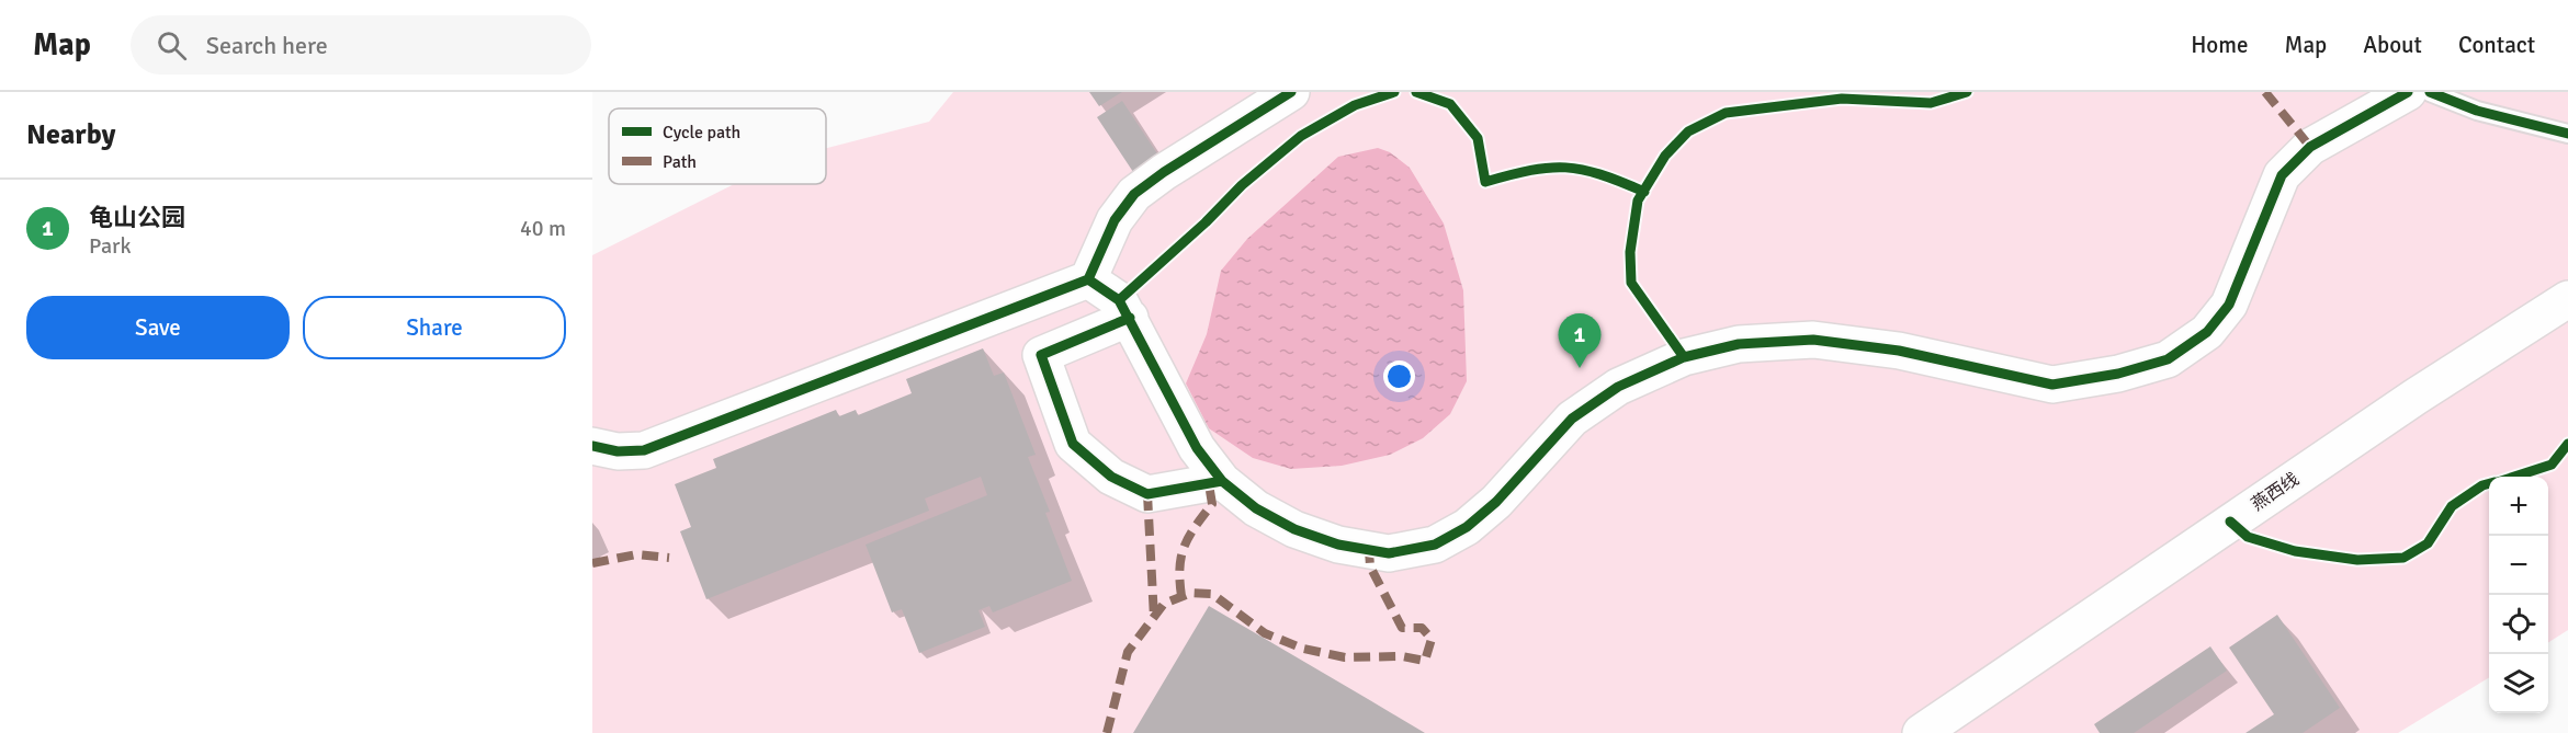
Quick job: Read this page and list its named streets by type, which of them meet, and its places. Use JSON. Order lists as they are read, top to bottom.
{
  "streets": {
    "street": ["燕西线"]
  },
  "legend": ["Cycle path", "Path"],
  "page": {
    "header": "Map",
    "search": "Search here",
    "nav": [
      "Home",
      "Map",
      "About",
      "Contact"
    ],
    "heading": "Nearby",
    "list": [
      {
        "mark": "1",
        "name": "龟山公园",
        "note": "Park",
        "value": "40 m"
      }
    ],
    "buttons": ["Save", "Share"],
    "pins": "1",
    "map_buttons": ["+", "−"]
  }
}
